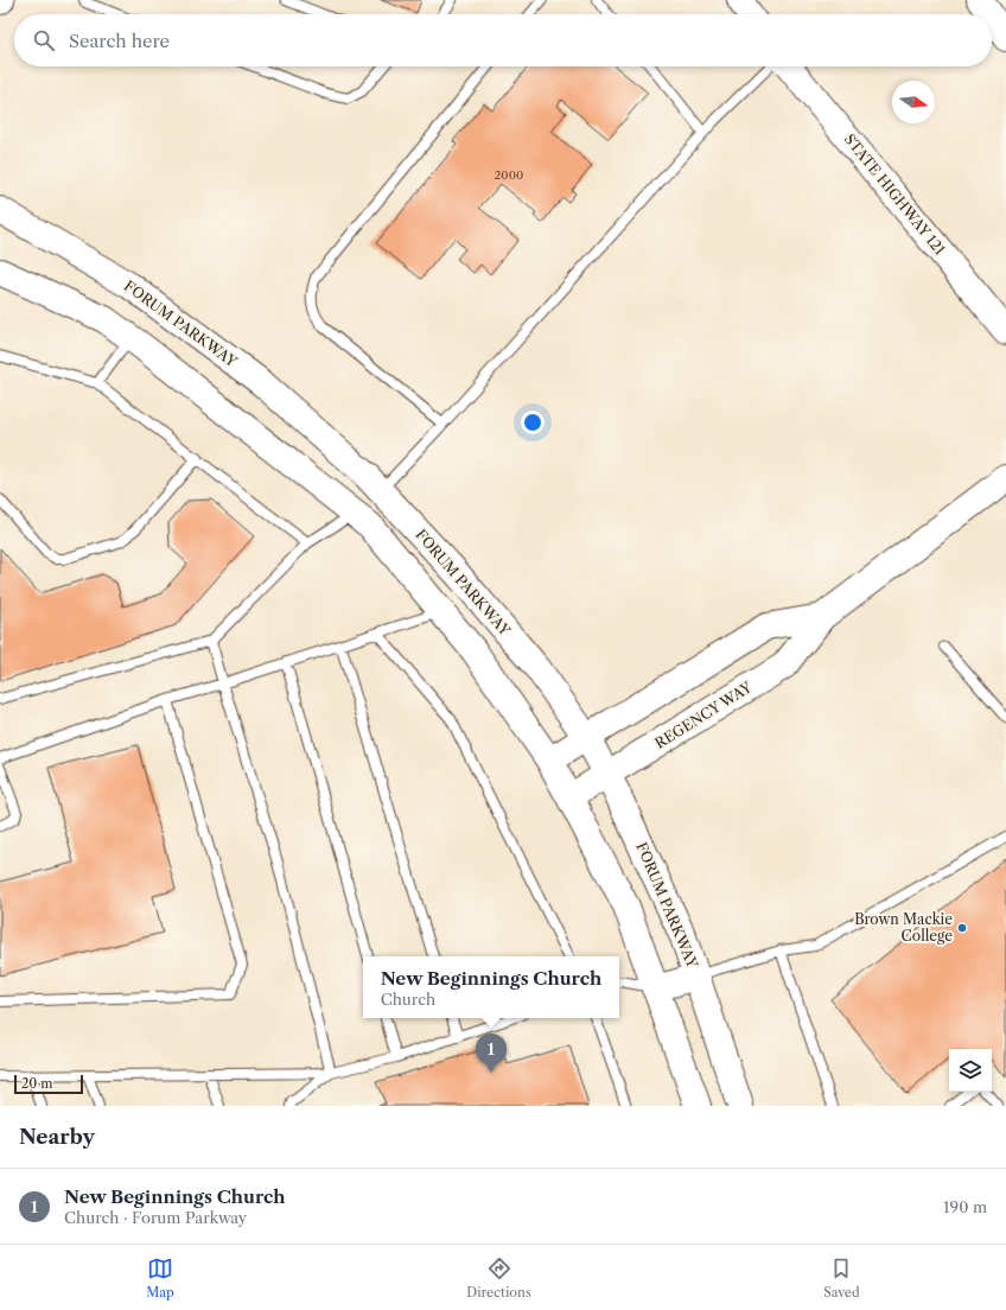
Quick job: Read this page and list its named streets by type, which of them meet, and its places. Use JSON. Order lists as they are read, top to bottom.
{
  "streets": {
    "main road": ["STATE HIGHWAY 121", "FORUM PARKWAY", "REGENCY WAY"]
  },
  "crossings": [
    ["FORUM PARKWAY", "REGENCY WAY"]
  ],
  "places": ["Brown Mackie College"],
  "house_numbers": ["2000"],
  "scale_bar": "20 m",
  "north": "right",
  "page": {
    "search": "Search here",
    "popup": ["New Beginnings Church", "Church"],
    "pins": "1",
    "scale": "20 m",
    "heading": "Nearby",
    "list": [
      {
        "mark": "1",
        "name": "New Beginnings Church",
        "note": "Church · Forum Parkway",
        "value": "190 m"
      }
    ],
    "nav": ["Map", "Directions", "Saved"]
  }
}
